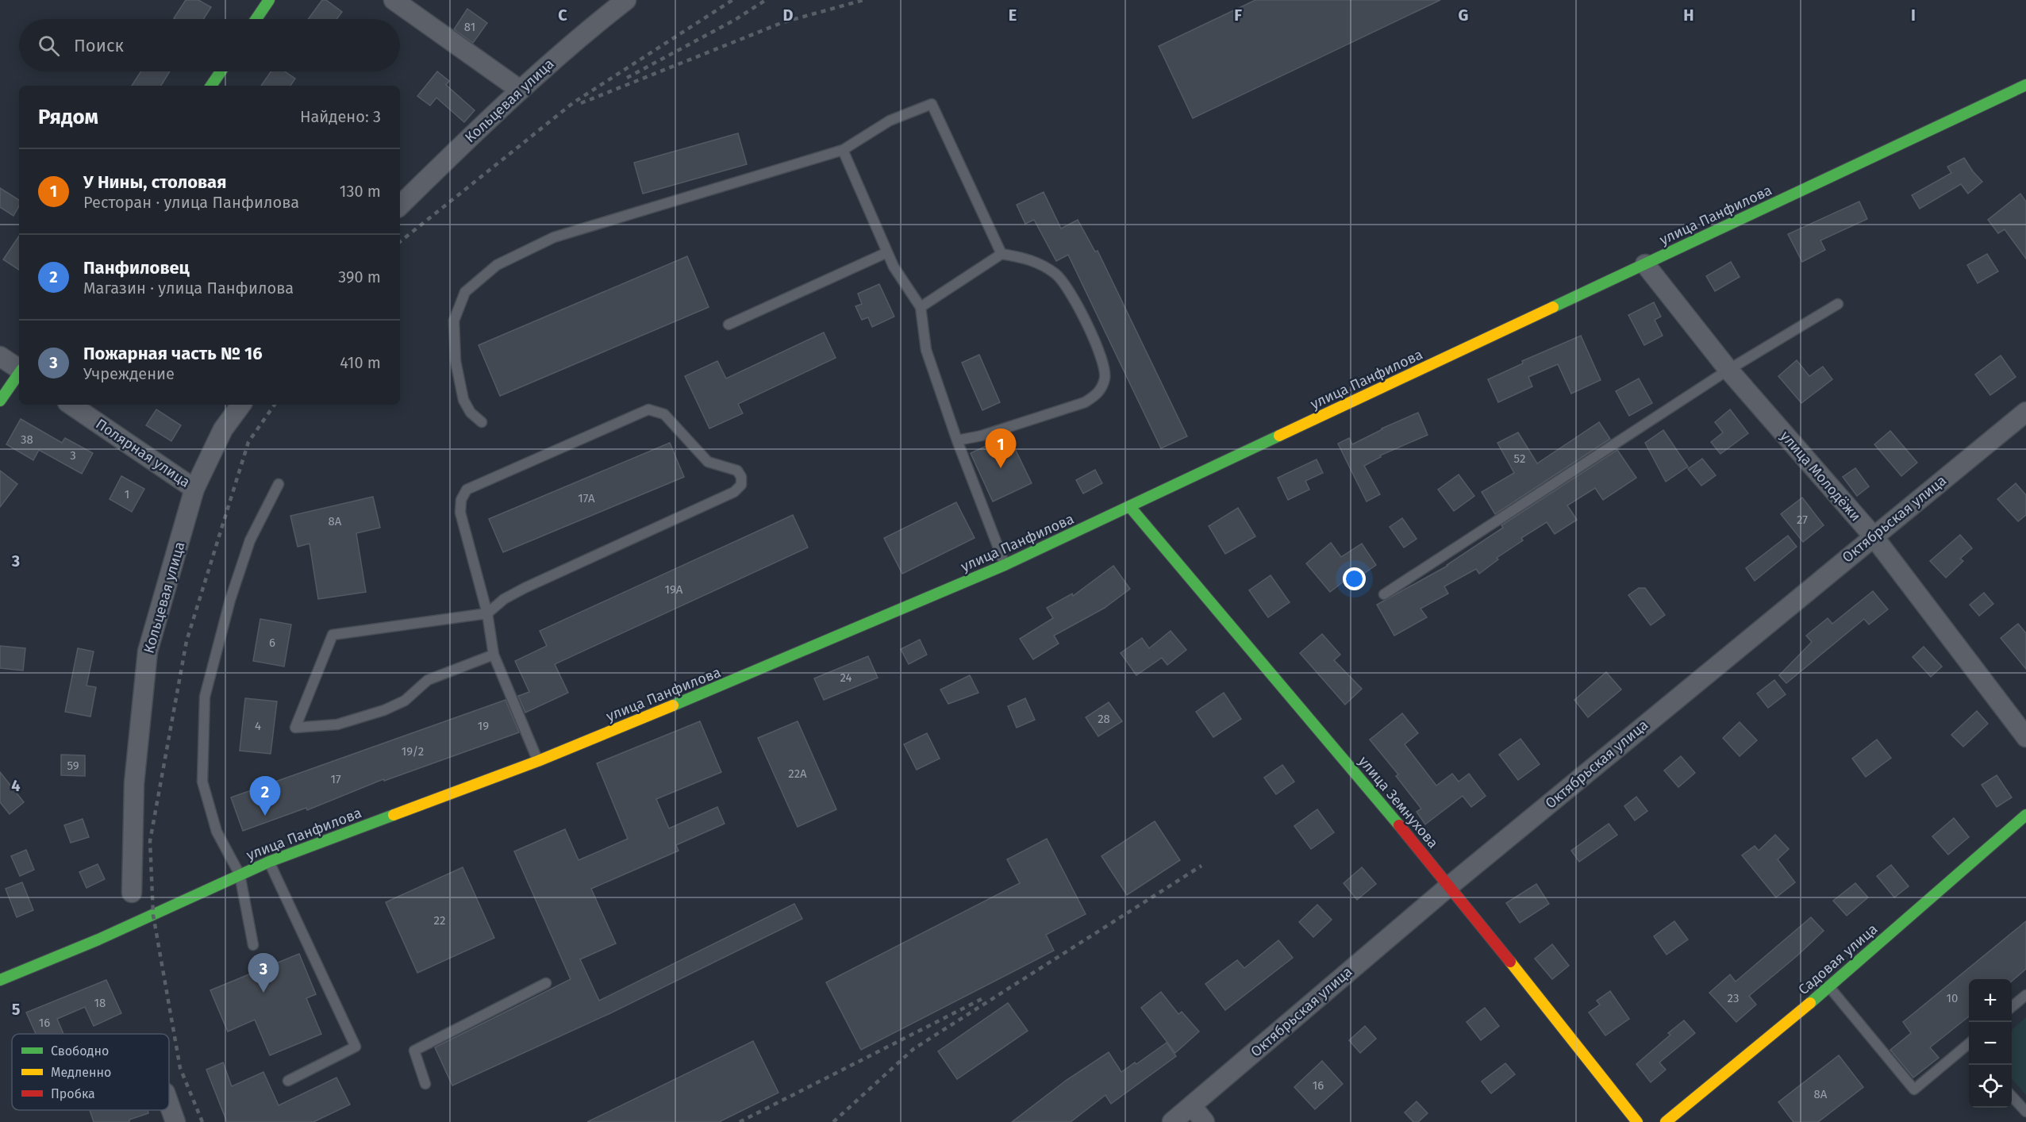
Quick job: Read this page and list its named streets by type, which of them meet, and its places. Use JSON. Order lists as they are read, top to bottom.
{
  "streets": {
    "main road": ["улица Панфилова", "улица Земнухова", "Садовая улица"],
    "street": [
      "Кольцевая улица",
      "Полярная улица",
      "улица Молодёжи",
      "Октябрьская улица"
    ]
  },
  "crossings": [
    ["Кольцевая улица", "Полярная улица"],
    ["улица Панфилова", "улица Молодёжи"],
    ["улица Панфилова", "улица Земнухова"],
    ["улица Молодёжи", "Октябрьская улица"],
    ["Октябрьская улица", "улица Земнухова"]
  ],
  "house_numbers": [
    "81",
    "38",
    "3",
    "52",
    "1",
    "17А",
    "27",
    "8А",
    "19А",
    "6",
    "24",
    "28",
    "4",
    "19",
    "19/2",
    "59",
    "22А",
    "17",
    "22",
    "23",
    "10",
    "18",
    "16",
    "16",
    "8А"
  ],
  "legend": ["Свободно", "Медленно", "Пробка"],
  "page": {
    "search": "Поиск",
    "heading": ["Рядом", "Найдено: 3"],
    "list": [
      {
        "mark": "1",
        "name": "У Нины, столовая",
        "note": "Ресторан · улица Панфилова",
        "value": "130 m"
      },
      {
        "mark": "2",
        "name": "Панфиловец",
        "note": "Магазин · улица Панфилова",
        "value": "390 m"
      },
      {
        "mark": "3",
        "name": "Пожарная часть № 16",
        "note": "Учреждение",
        "value": "410 m"
      }
    ],
    "pins": ["1", "2", "3"],
    "map_buttons": ["+", "−"]
  },
  "grid": {
    "columns": [
      "C",
      "D",
      "E",
      "F",
      "G",
      "H",
      "I"
    ],
    "rows": ["3", "4", "5"]
  }
}
